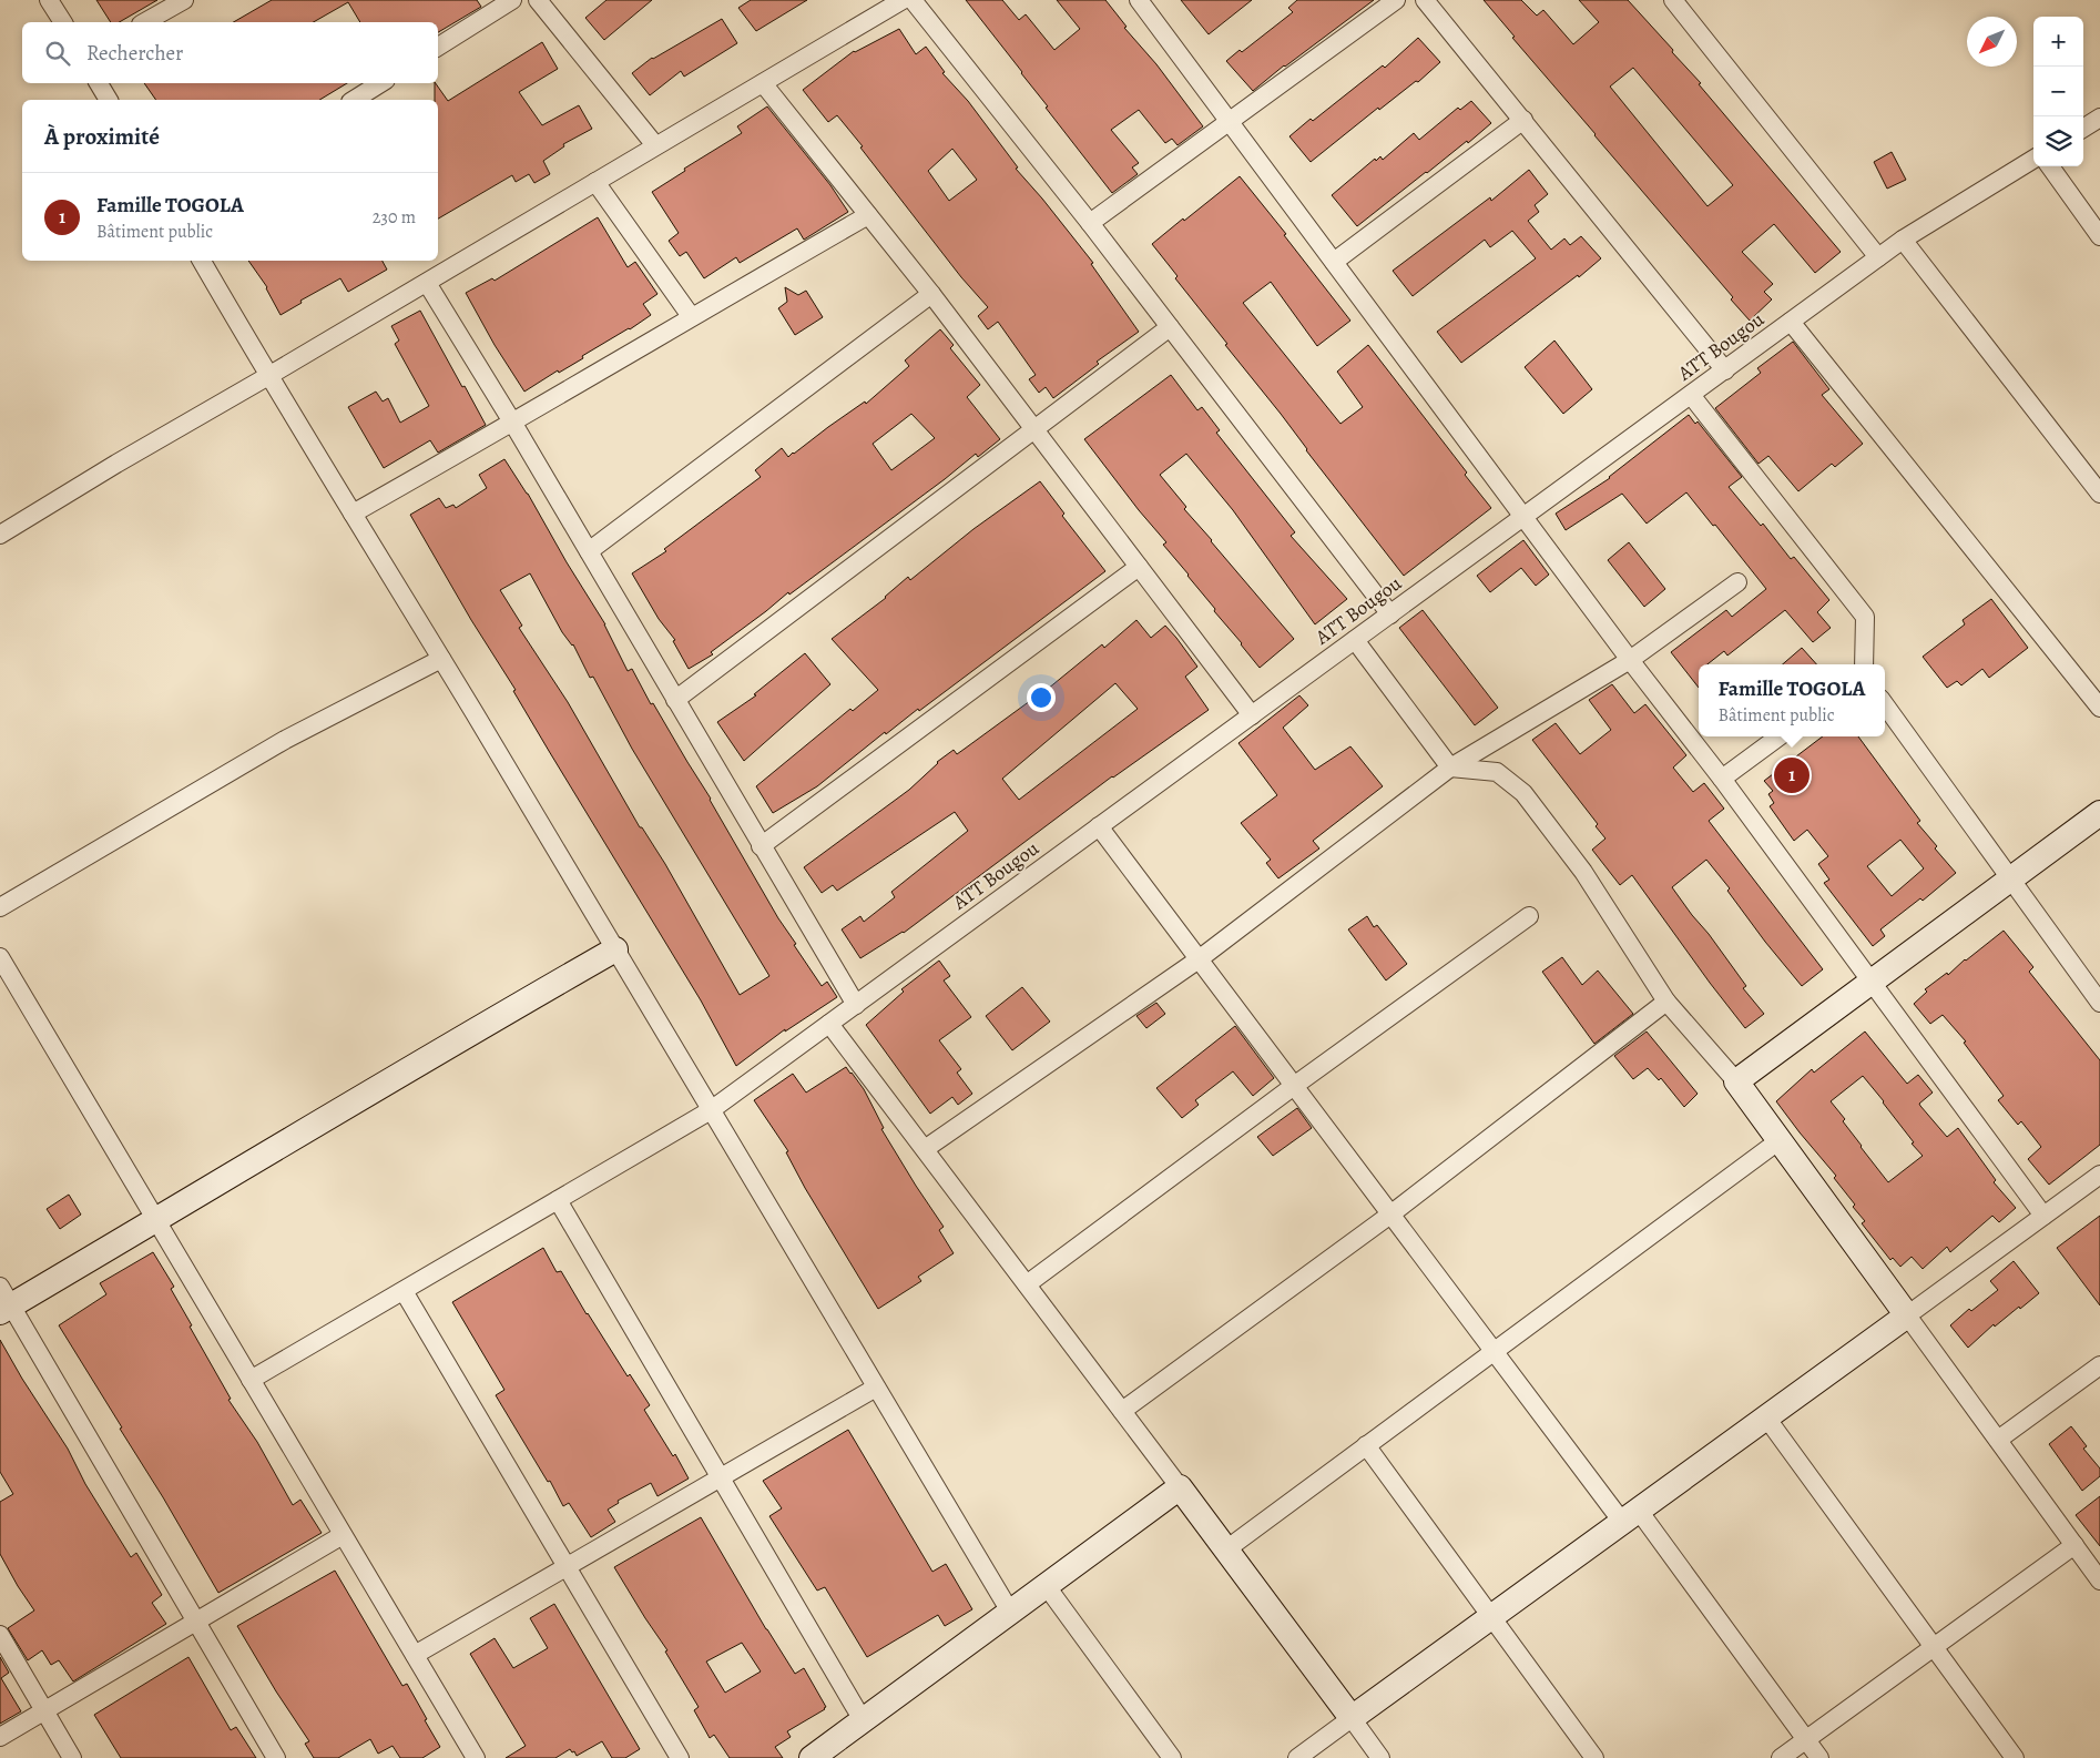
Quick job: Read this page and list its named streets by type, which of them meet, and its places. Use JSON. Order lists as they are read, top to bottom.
{
  "streets": {
    "street": ["ATT Bougou"]
  },
  "north": "bottom left",
  "page": {
    "map_buttons": ["+", "−"],
    "search": "Rechercher",
    "heading": "À proximité",
    "list": [
      {
        "mark": "1",
        "name": "Famille TOGOLA",
        "note": "Bâtiment public",
        "value": "230 m"
      }
    ],
    "popup": ["Famille TOGOLA", "Bâtiment public"],
    "pins": "1"
  }
}
